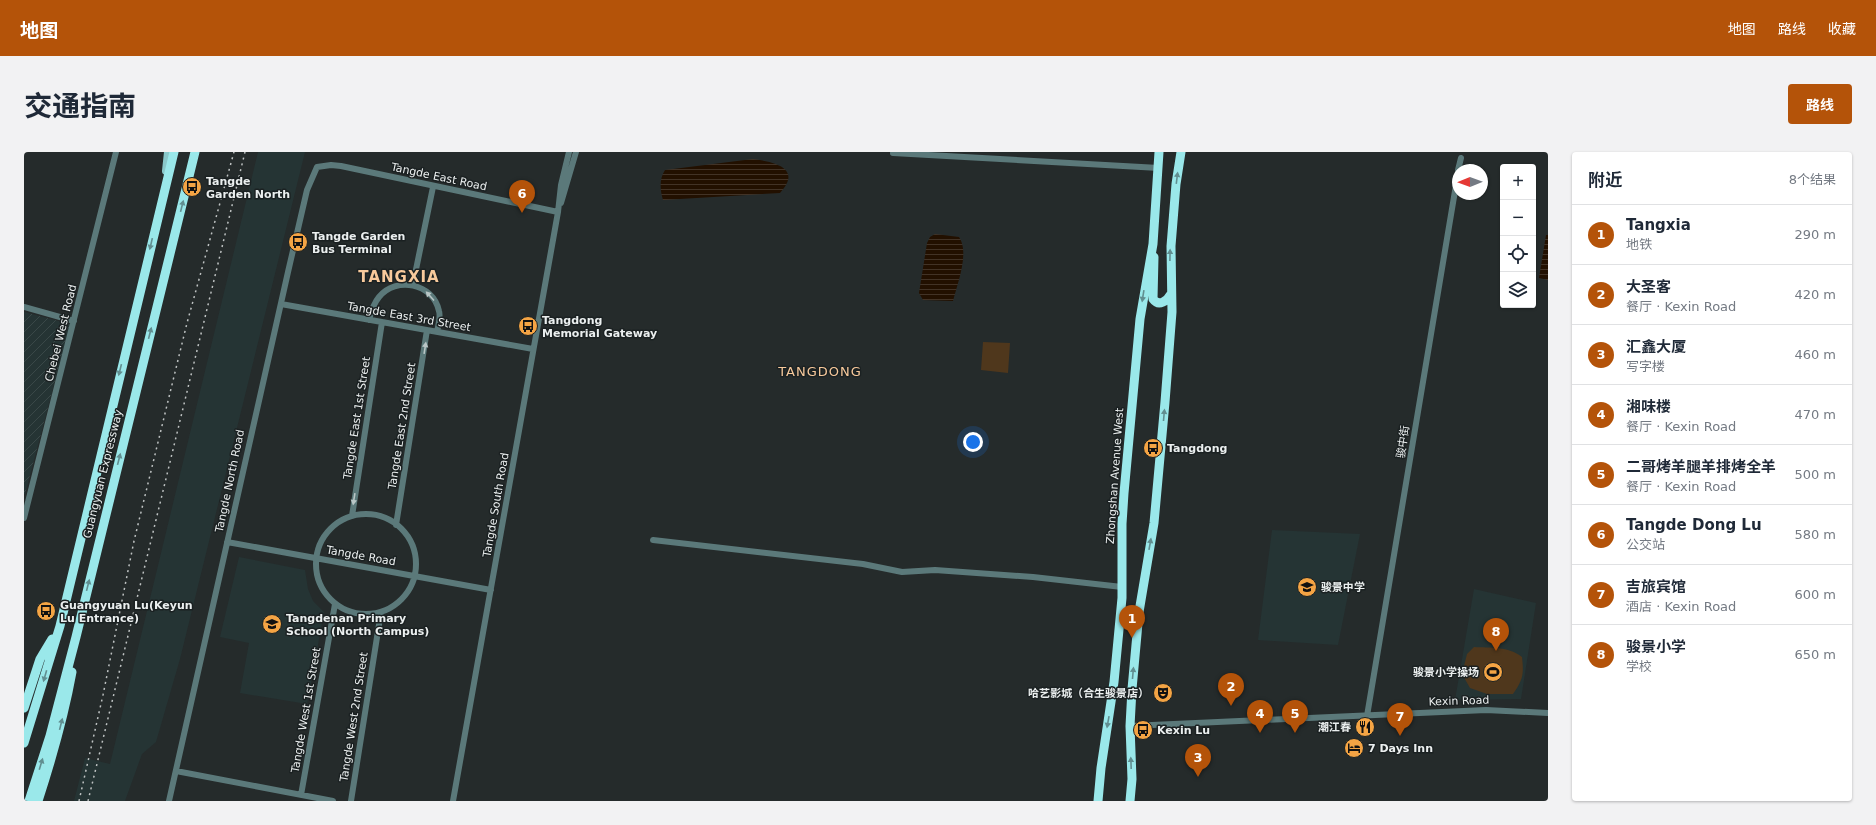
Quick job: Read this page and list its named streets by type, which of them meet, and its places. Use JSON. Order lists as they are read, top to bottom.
{
  "streets": {
    "highway": ["Guangyuan Expressway", "Zhongshan Avenue West"],
    "street": [
      "Tangde East Road",
      "Tangde East 3rd Street",
      "Chebei West Road",
      "Tangde East 1st Street",
      "Tangde East 2nd Street",
      "骏中街",
      "Tangde North Road",
      "Tangde South Road",
      "Tangde Road",
      "Kexin Road",
      "Tangde West 1st Street",
      "Tangde West 2nd Street"
    ]
  },
  "crossings": [
    ["Tangde East Road", "Tangde North Road"],
    ["Tangde East Road", "Tangde South Road"],
    ["Tangde East 3rd Street", "Tangde East 1st Street"],
    ["Tangde East 3rd Street", "Tangde East 2nd Street"],
    ["Tangde East 3rd Street", "Tangde North Road"],
    ["Tangde East 3rd Street", "Tangde South Road"],
    ["骏中街", "Kexin Road"],
    ["Tangde North Road", "Tangde Road"],
    ["Tangde South Road", "Tangde Road"]
  ],
  "one_way": ["Tangde East 1st Street", "Tangde East 2nd Street"],
  "districts": ["TANGXIA", "TANGDONG"],
  "places": {
    "bus stop": [
      "Tangde Garden North",
      "Tangde Garden Bus Terminal",
      "Tangdong Memorial Gateway",
      "Tangdong",
      "Guangyuan Lu(Keyun Lu Entrance)",
      "Kexin Lu"
    ],
    "school or university": ["骏景中学", "Tangdenan Primary School (North Campus)"],
    "sports": ["骏景小学操场"],
    "theatre": ["哈艺影城（合生骏景店）"],
    "restaurant": ["潮江春"],
    "hotel": ["7 Days Inn"]
  },
  "north": "left",
  "page": {
    "header": "地图",
    "nav": ["地图", "路线", "收藏"],
    "title": "交通指南",
    "buttons": "路线",
    "heading": ["附近", "8个结果"],
    "map_buttons": ["+", "−"],
    "pins": [
      "6",
      "1",
      "8",
      "2",
      "4",
      "5",
      "7",
      "3"
    ],
    "list": [
      {
        "mark": "1",
        "name": "Tangxia",
        "note": "地铁",
        "value": "290 m"
      },
      {
        "mark": "2",
        "name": "大圣客",
        "note": "餐厅 · Kexin Road",
        "value": "420 m"
      },
      {
        "mark": "3",
        "name": "汇鑫大厦",
        "note": "写字楼",
        "value": "460 m"
      },
      {
        "mark": "4",
        "name": "湘味楼",
        "note": "餐厅 · Kexin Road",
        "value": "470 m"
      },
      {
        "mark": "5",
        "name": "二哥烤羊腿羊排烤全羊",
        "note": "餐厅 · Kexin Road",
        "value": "500 m"
      },
      {
        "mark": "6",
        "name": "Tangde Dong Lu",
        "note": "公交站",
        "value": "580 m"
      },
      {
        "mark": "7",
        "name": "吉旅宾馆",
        "note": "酒店 · Kexin Road",
        "value": "600 m"
      },
      {
        "mark": "8",
        "name": "骏景小学",
        "note": "学校",
        "value": "650 m"
      }
    ]
  }
}
